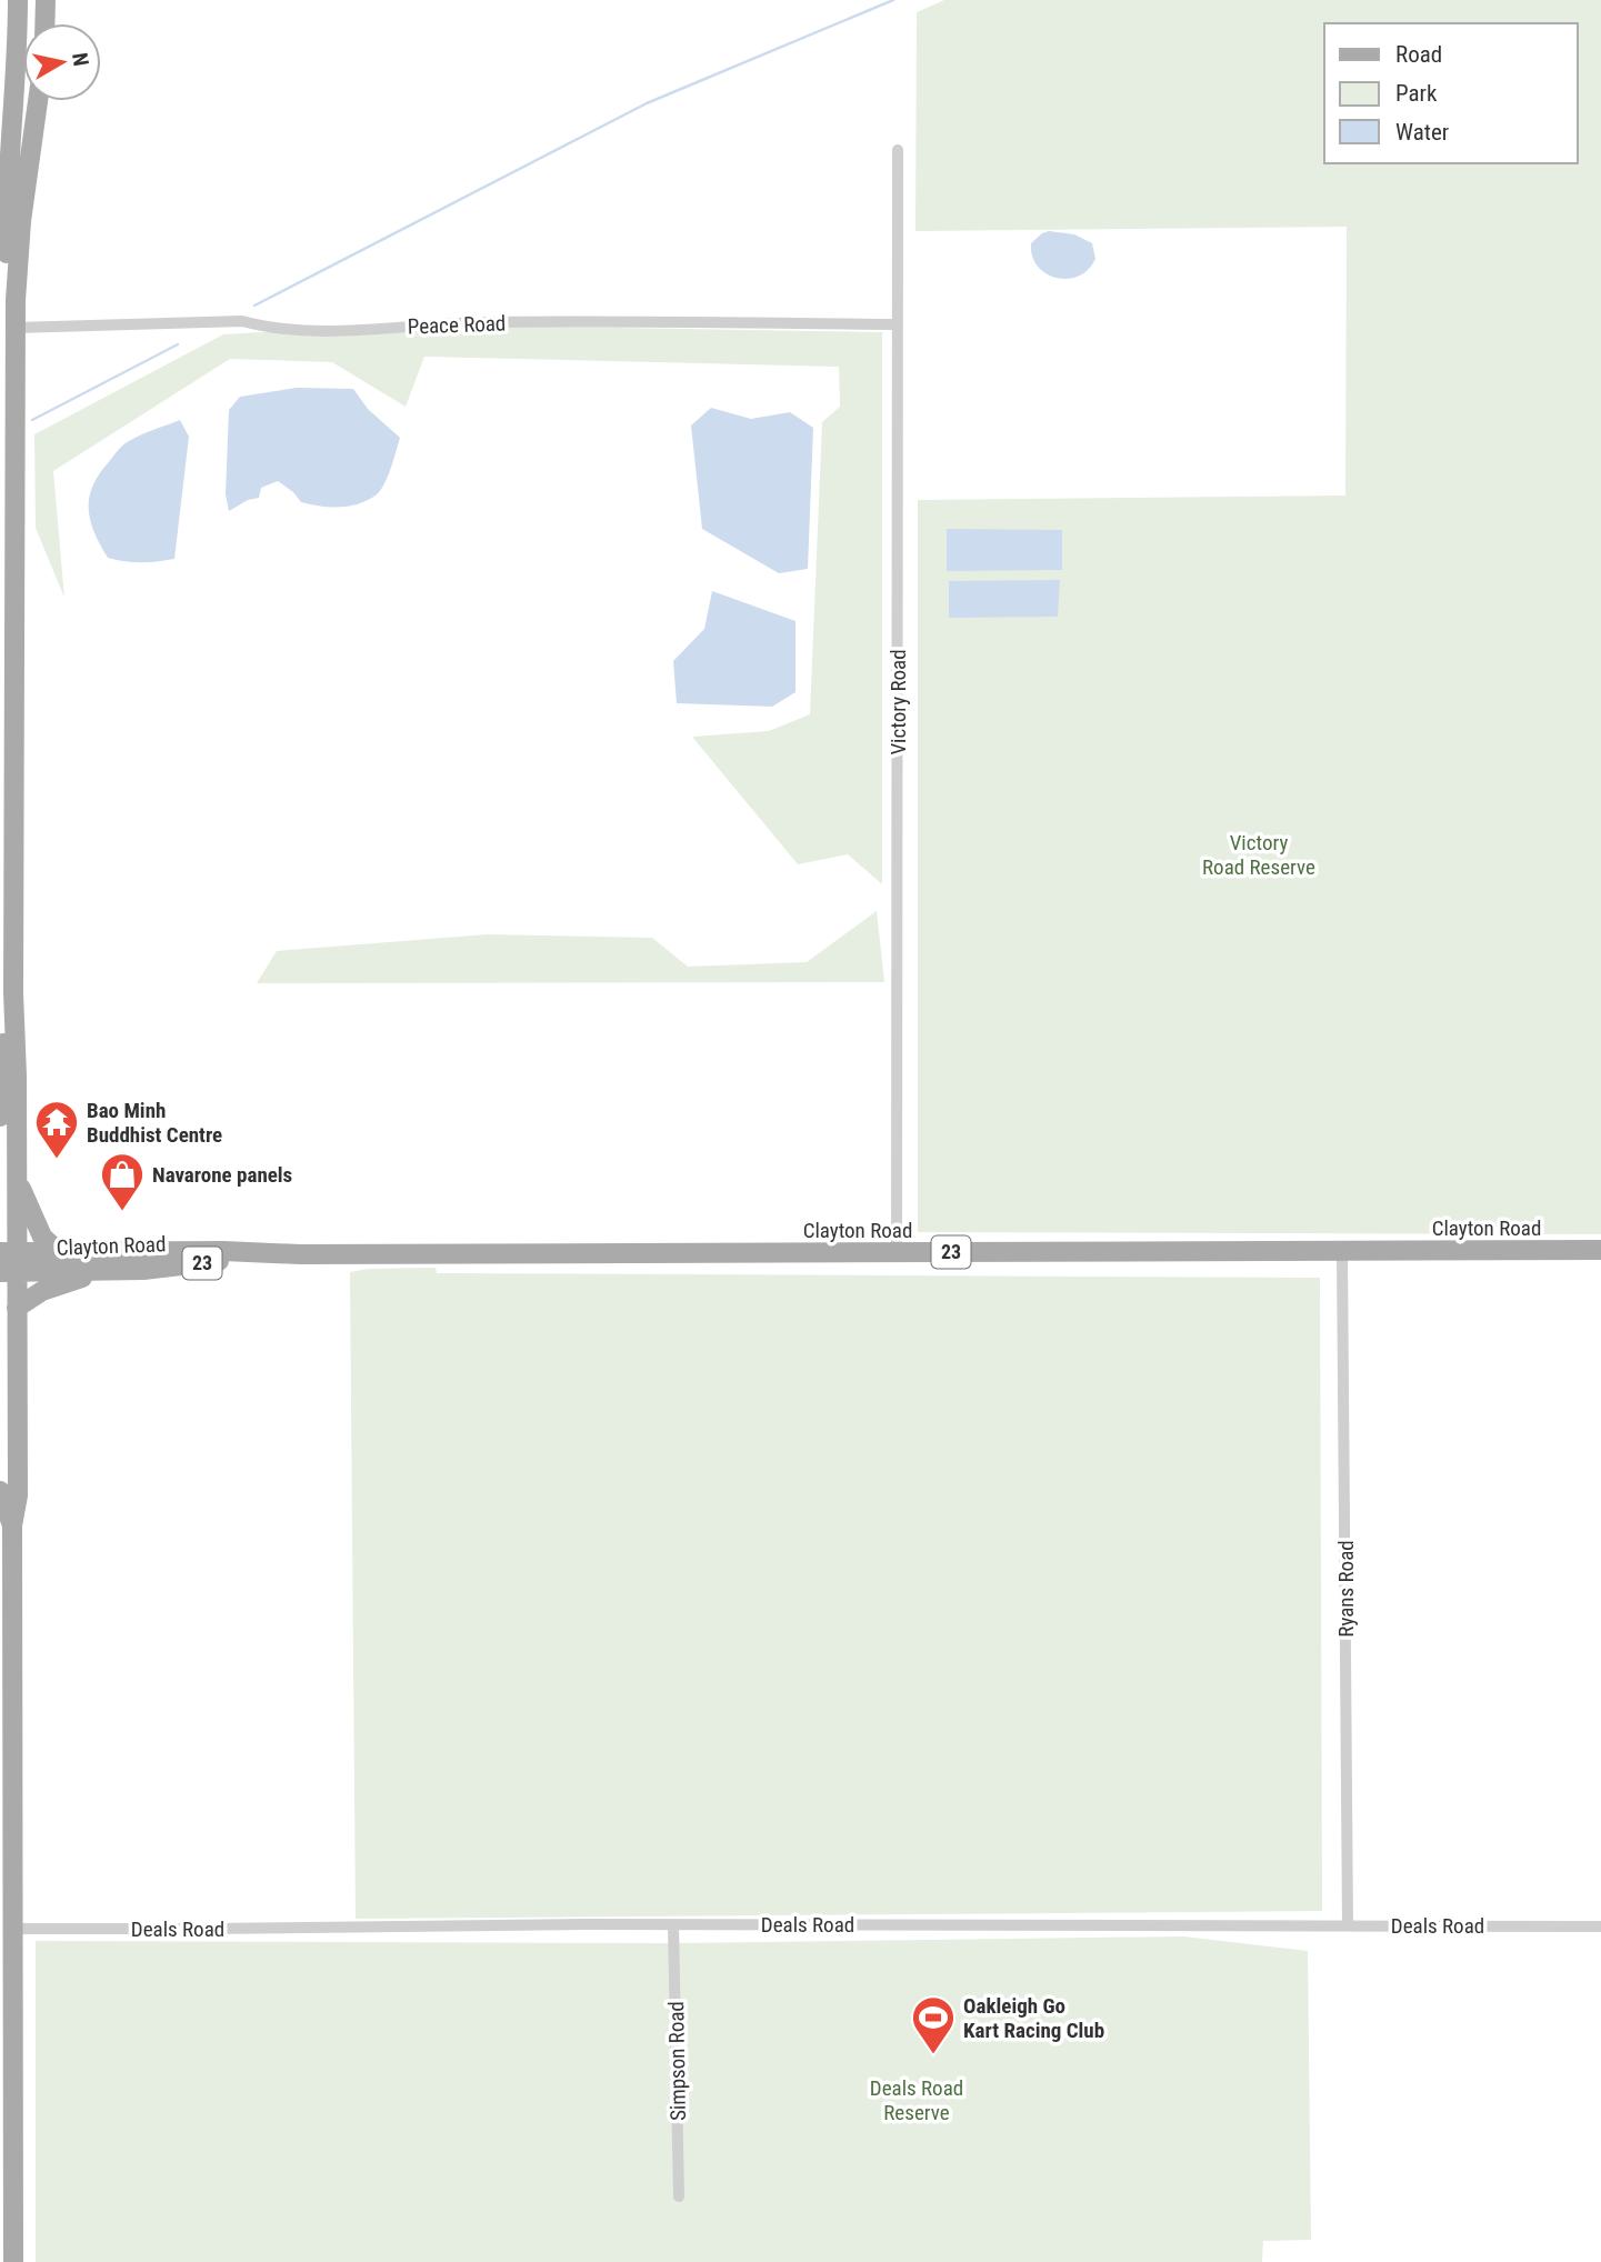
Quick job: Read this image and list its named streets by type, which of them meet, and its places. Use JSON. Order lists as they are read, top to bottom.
{
  "streets": {
    "main road": ["Clayton Road", "23"],
    "street": [
      "Peace Road",
      "Victory Road",
      "Ryans Road",
      "Deals Road",
      "Simpson Road"
    ]
  },
  "crossings": [
    ["Peace Road", "Victory Road"],
    ["Victory Road", "Clayton Road"],
    ["Clayton Road", "Ryans Road"],
    ["Ryans Road", "Deals Road"],
    ["Deals Road", "Simpson Road"]
  ],
  "parks": ["Victory Road Reserve", "Deals Road Reserve"],
  "places": {
    "temple": ["Bao Minh Buddhist Centre"],
    "shop": ["Navarone panels"],
    "sports": ["Oakleigh Go Kart Racing Club"]
  },
  "legend": ["Road", "Park", "Water"],
  "north": "right"
}
